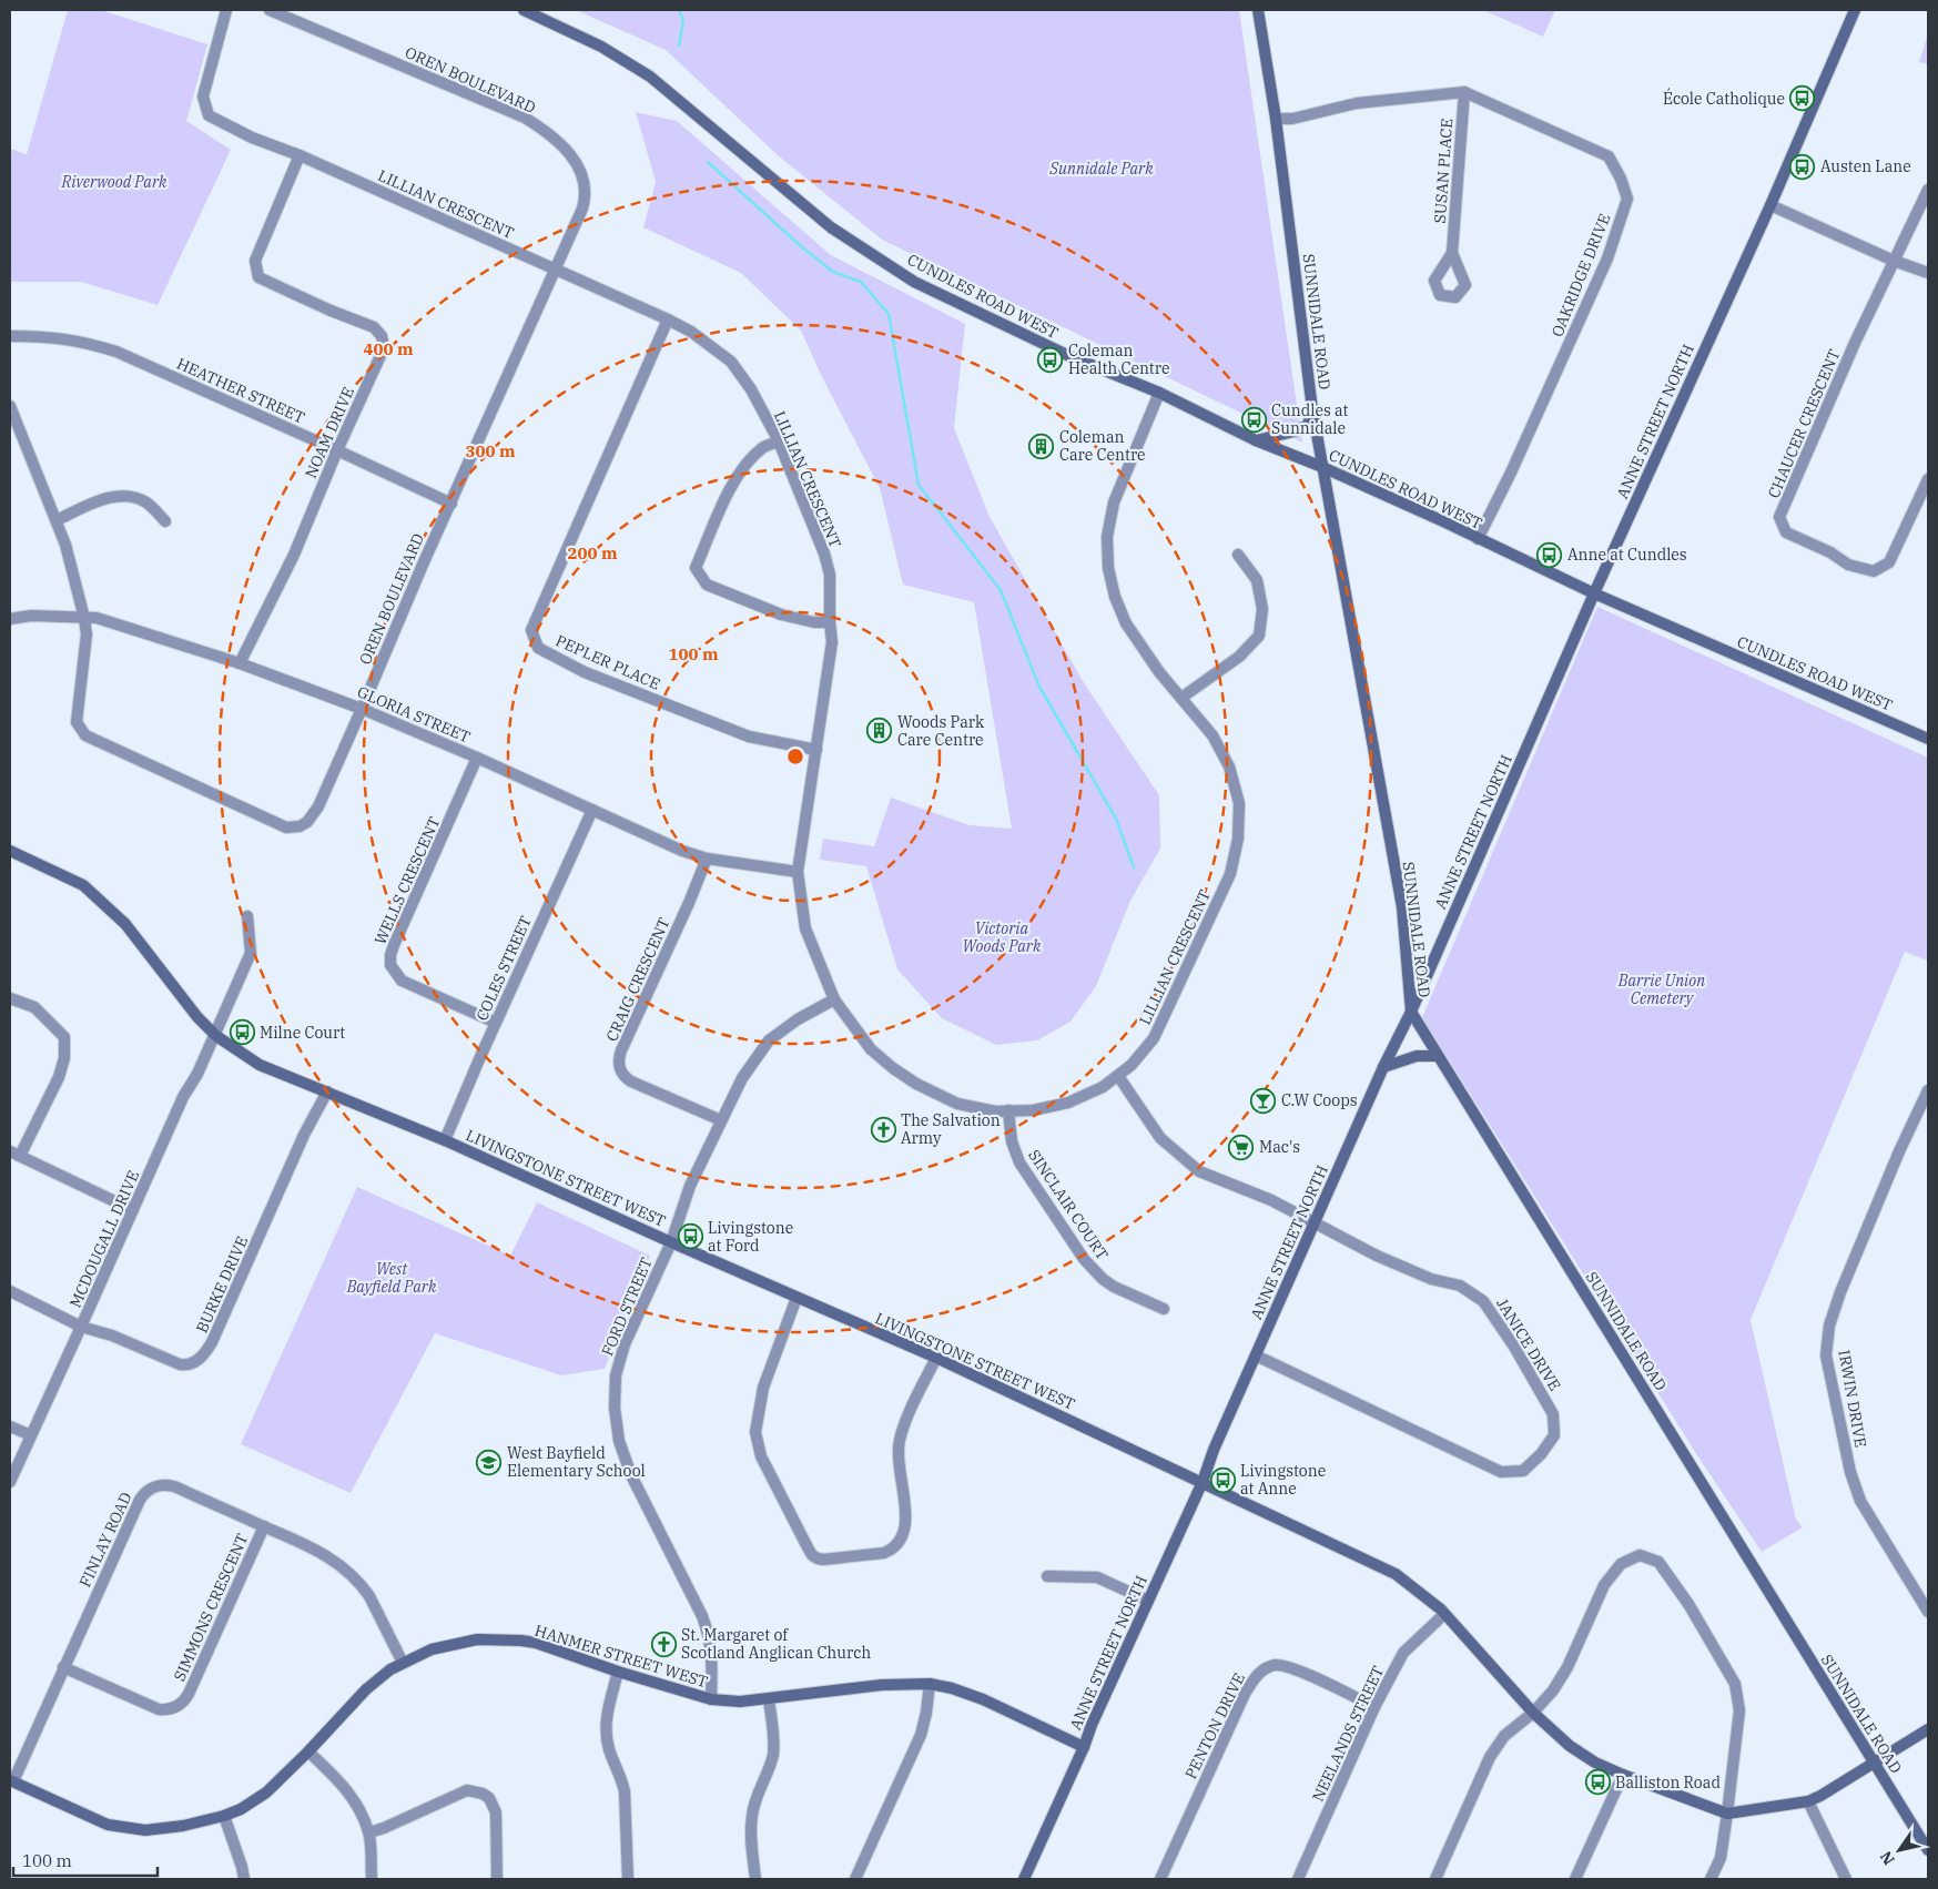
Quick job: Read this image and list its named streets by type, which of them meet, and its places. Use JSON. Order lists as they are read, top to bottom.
{
  "streets": {
    "street": [
      "OREN BOULEVARD",
      "SUSAN PLACE",
      "LILLIAN CRESCENT",
      "OAKRIDGE DRIVE",
      "CUNDLES ROAD WEST",
      "SUNNIDALE ROAD",
      "HEATHER STREET",
      "ANNE STREET NORTH",
      "CHAUCER CRESCENT",
      "NOAM DRIVE",
      "PEPLER PLACE",
      "GLORIA STREET",
      "WELLS CRESCENT",
      "COLES STREET",
      "CRAIG CRESCENT",
      "LIVINGSTONE STREET WEST",
      "SINCLAIR COURT",
      "MCDOUGALL DRIVE",
      "BURKE DRIVE",
      "FORD STREET",
      "JANICE DRIVE",
      "IRWIN DRIVE",
      "FINLAY ROAD",
      "SIMMONS CRESCENT",
      "HANMER STREET WEST",
      "PENTON DRIVE",
      "NEELANDS STREET"
    ]
  },
  "crossings": [
    ["OREN BOULEVARD", "LILLIAN CRESCENT"],
    ["OREN BOULEVARD", "HEATHER STREET"],
    ["OREN BOULEVARD", "GLORIA STREET"],
    ["SUSAN PLACE", "OAKRIDGE DRIVE"],
    ["LILLIAN CRESCENT", "CUNDLES ROAD WEST"],
    ["LILLIAN CRESCENT", "NOAM DRIVE"],
    ["LILLIAN CRESCENT", "PEPLER PLACE"],
    ["LILLIAN CRESCENT", "GLORIA STREET"],
    ["LILLIAN CRESCENT", "SINCLAIR COURT"],
    ["LILLIAN CRESCENT", "FORD STREET"],
    ["LILLIAN CRESCENT", "JANICE DRIVE"],
    ["OAKRIDGE DRIVE", "CUNDLES ROAD WEST"],
    ["OAKRIDGE DRIVE", "SUNNIDALE ROAD"],
    ["CUNDLES ROAD WEST", "SUNNIDALE ROAD"],
    ["CUNDLES ROAD WEST", "ANNE STREET NORTH"],
    ["SUNNIDALE ROAD", "ANNE STREET NORTH"],
    ["SUNNIDALE ROAD", "LIVINGSTONE STREET WEST"],
    ["HEATHER STREET", "NOAM DRIVE"],
    ["ANNE STREET NORTH", "LIVINGSTONE STREET WEST"],
    ["ANNE STREET NORTH", "JANICE DRIVE"],
    ["ANNE STREET NORTH", "HANMER STREET WEST"],
    ["NOAM DRIVE", "GLORIA STREET"],
    ["GLORIA STREET", "WELLS CRESCENT"],
    ["GLORIA STREET", "COLES STREET"],
    ["GLORIA STREET", "CRAIG CRESCENT"],
    ["WELLS CRESCENT", "COLES STREET"],
    ["COLES STREET", "LIVINGSTONE STREET WEST"],
    ["CRAIG CRESCENT", "FORD STREET"],
    ["LIVINGSTONE STREET WEST", "MCDOUGALL DRIVE"],
    ["LIVINGSTONE STREET WEST", "BURKE DRIVE"],
    ["LIVINGSTONE STREET WEST", "FORD STREET"],
    ["LIVINGSTONE STREET WEST", "NEELANDS STREET"],
    ["MCDOUGALL DRIVE", "BURKE DRIVE"],
    ["FORD STREET", "HANMER STREET WEST"],
    ["FINLAY ROAD", "SIMMONS CRESCENT"],
    ["FINLAY ROAD", "HANMER STREET WEST"],
    ["PENTON DRIVE", "NEELANDS STREET"]
  ],
  "parks": [
    "Sunnidale Park",
    "Riverwood Park",
    "Victoria Woods Park",
    "Barrie Union Cemetery",
    "West Bayfield Park"
  ],
  "places": {
    "bus stop": [
      "École Catholique",
      "Austen Lane",
      "Coleman Health Centre",
      "Cundles at Sunnidale",
      "Anne at Cundles",
      "Milne Court",
      "Livingstone at Ford",
      "Livingstone at Anne",
      "Balliston Road"
    ],
    "building": ["Coleman Care Centre", "Woods Park Care Centre"],
    "bar": ["C.W Coops"],
    "church": ["The Salvation Army", "St. Margaret of Scotland Anglican Church"],
    "supermarket": ["Mac's"],
    "school or university": ["West Bayfield Elementary School"]
  },
  "scale_bar": "100 m",
  "north": "bottom left",
  "rings": [
    "400 m",
    "300 m",
    "200 m",
    "100 m"
  ]
}
